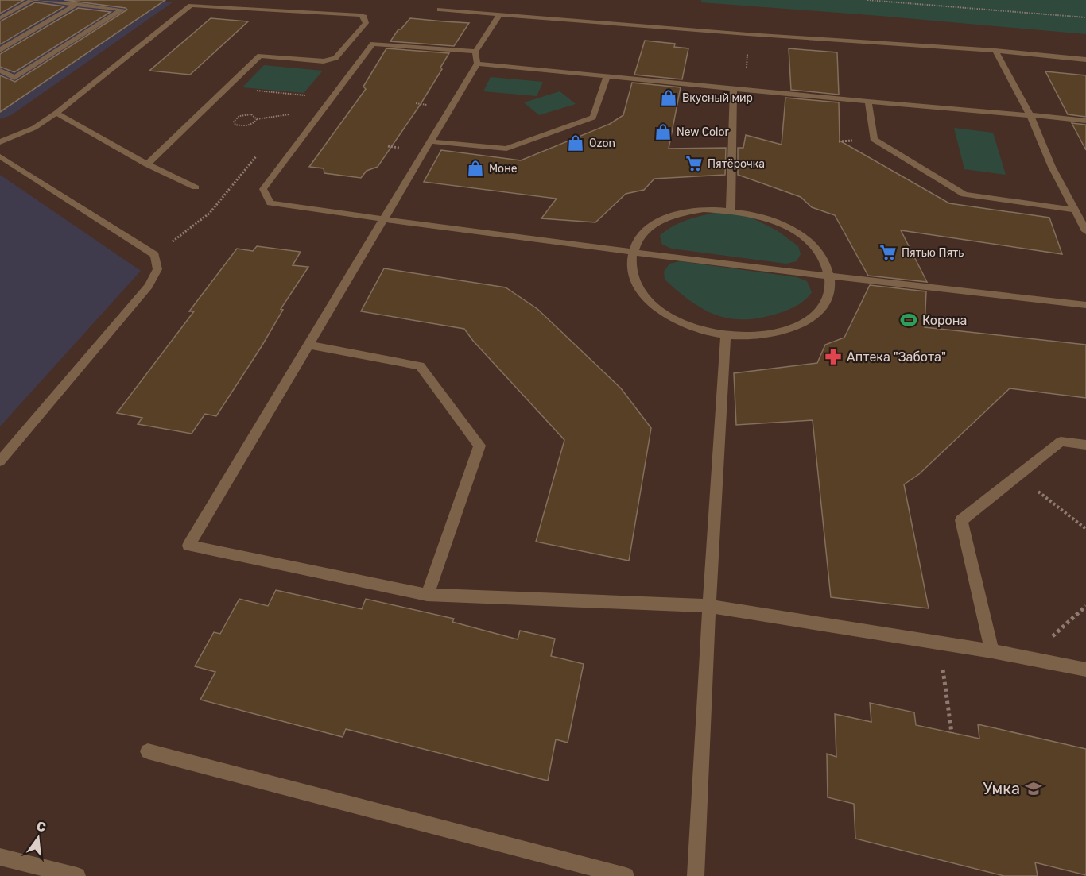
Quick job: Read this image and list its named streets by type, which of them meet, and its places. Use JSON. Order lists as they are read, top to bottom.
{
  "places": {
    "shop": [
      "Вкусный мир",
      "New Color",
      "Ozon",
      "Моне"
    ],
    "supermarket": ["Пятёрочка", "Пятью Пять"],
    "sports": ["Корона"],
    "pharmacy": ["Аптека \"Забота\""],
    "school or university": ["Умка"]
  },
  "north": "top"
}
